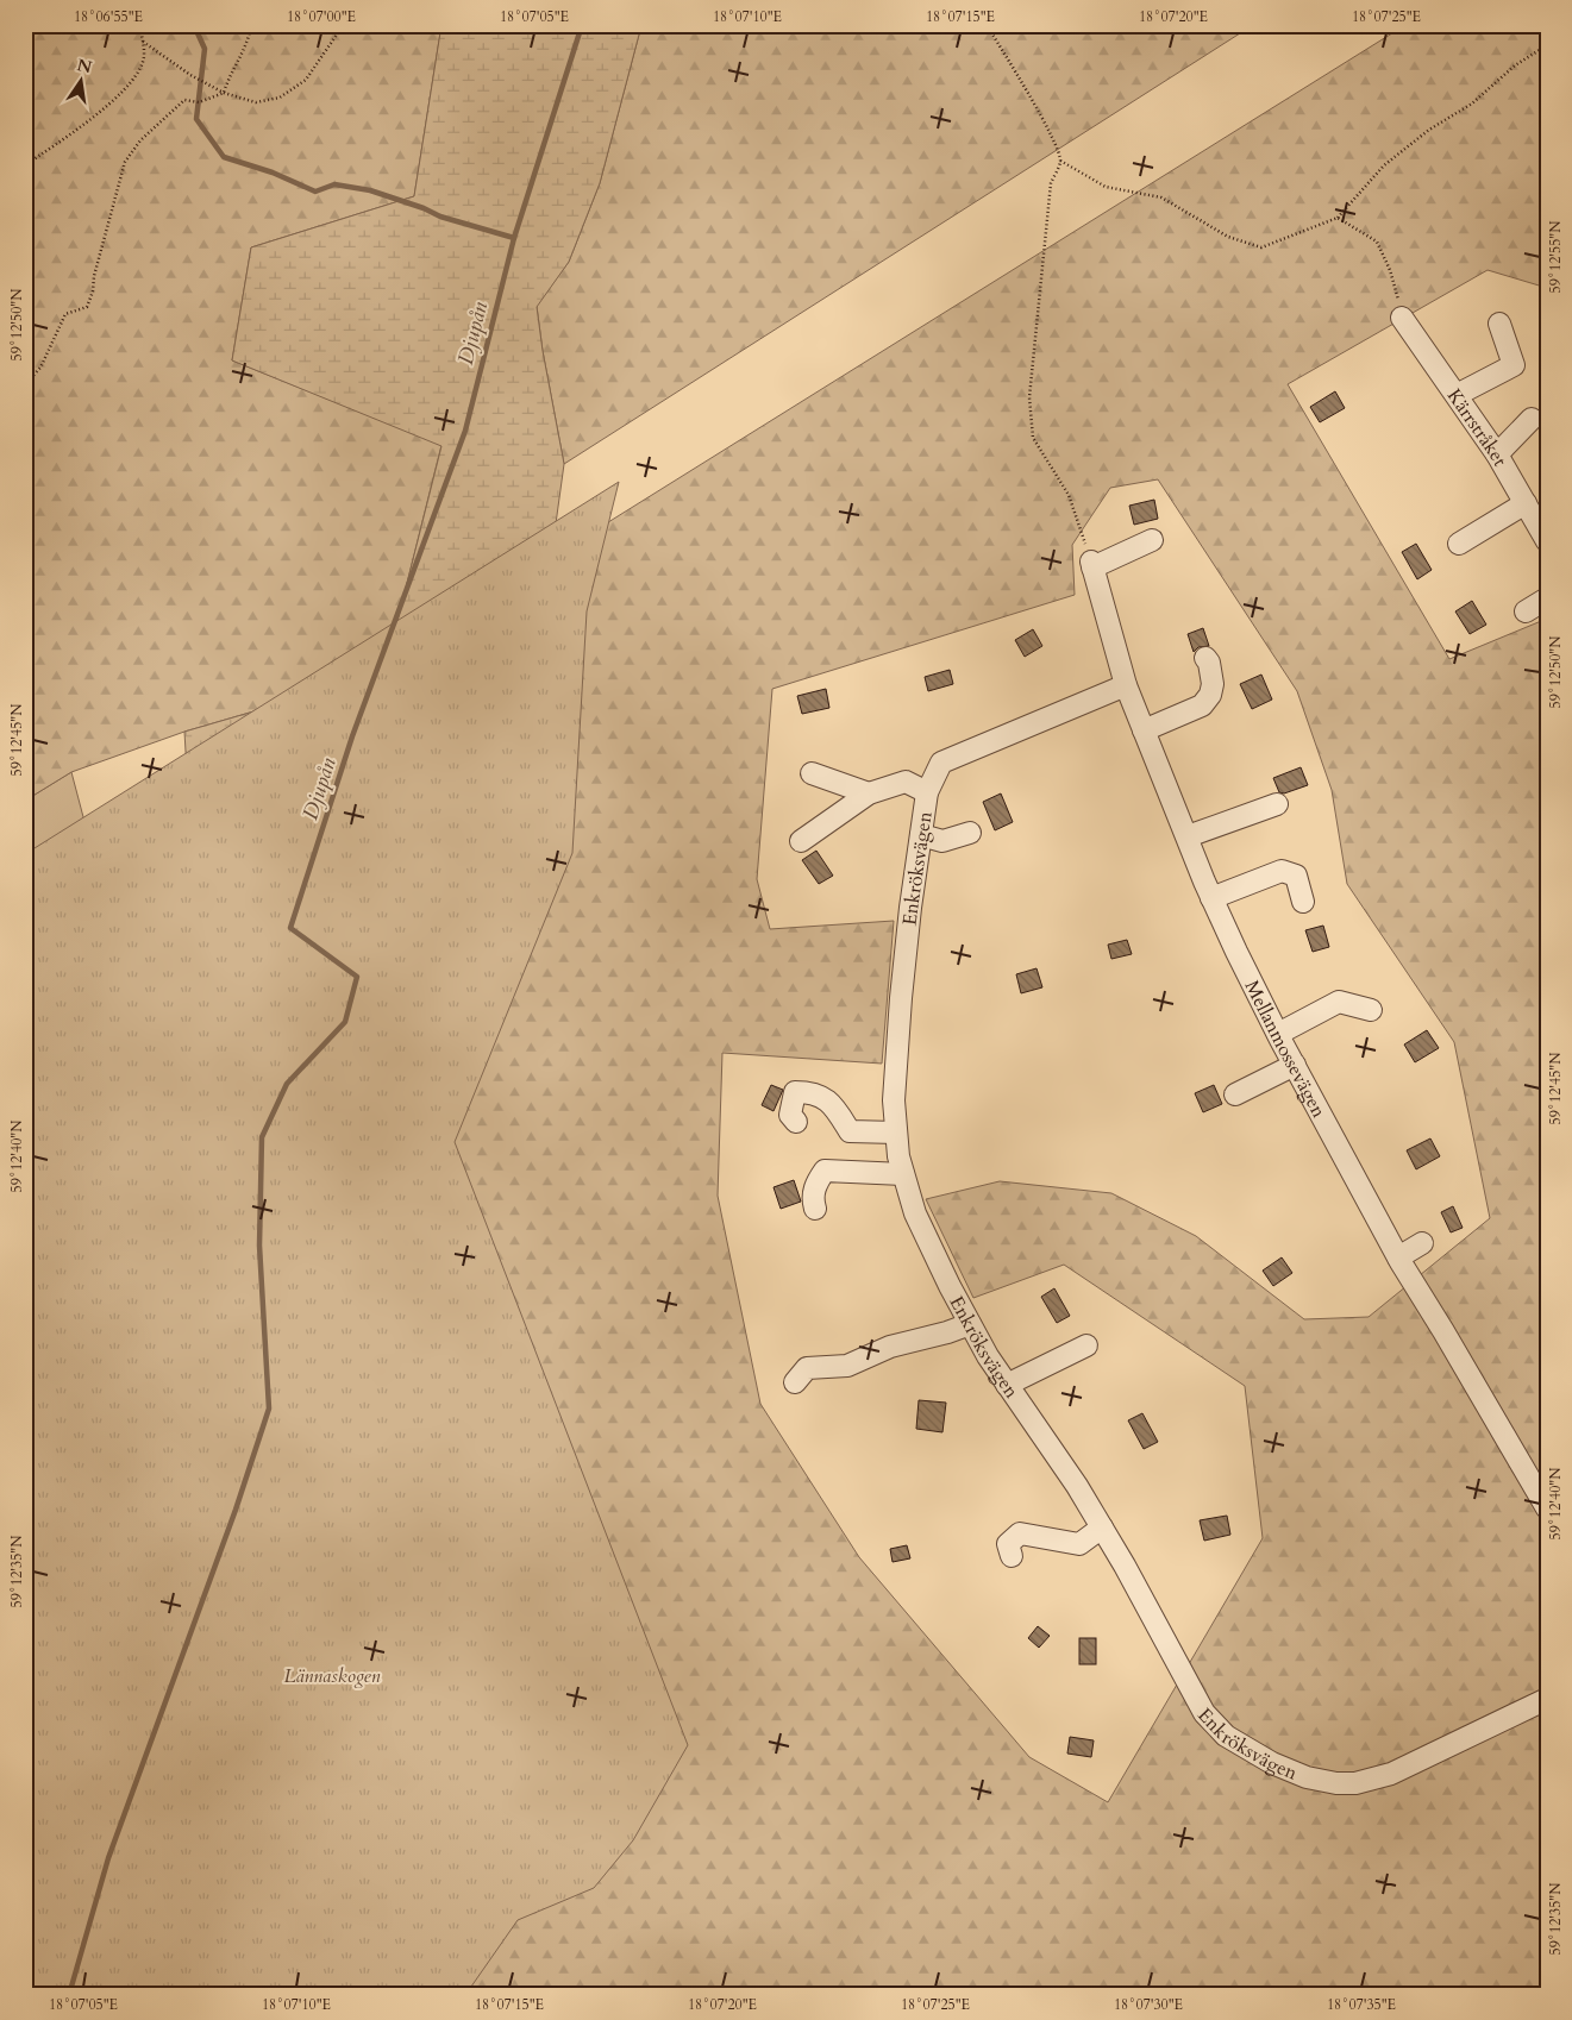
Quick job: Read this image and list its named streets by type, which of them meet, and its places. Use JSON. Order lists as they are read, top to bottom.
{
  "streets": {
    "street": ["Kärrstråket", "Enkröksvägen", "Mellanmossevägen"]
  },
  "crossings": [
    ["Enkröksvägen", "Mellanmossevägen"]
  ],
  "water": ["Djupån"],
  "parks": ["Lännaskogen"],
  "north": "top",
  "coordinates": [
    "18°06'55\"E",
    "18°07'00\"E",
    "18°07'05\"E",
    "18°07'10\"E",
    "18°07'15\"E",
    "18°07'20\"E",
    "18°07'25\"E",
    "59°12'55\"N",
    "59°12'50\"N",
    "59°12'45\"N",
    "59°12'40\"N",
    "59°12'35\"N",
    "18°07'30\"E",
    "18°07'35\"E"
  ]
}
